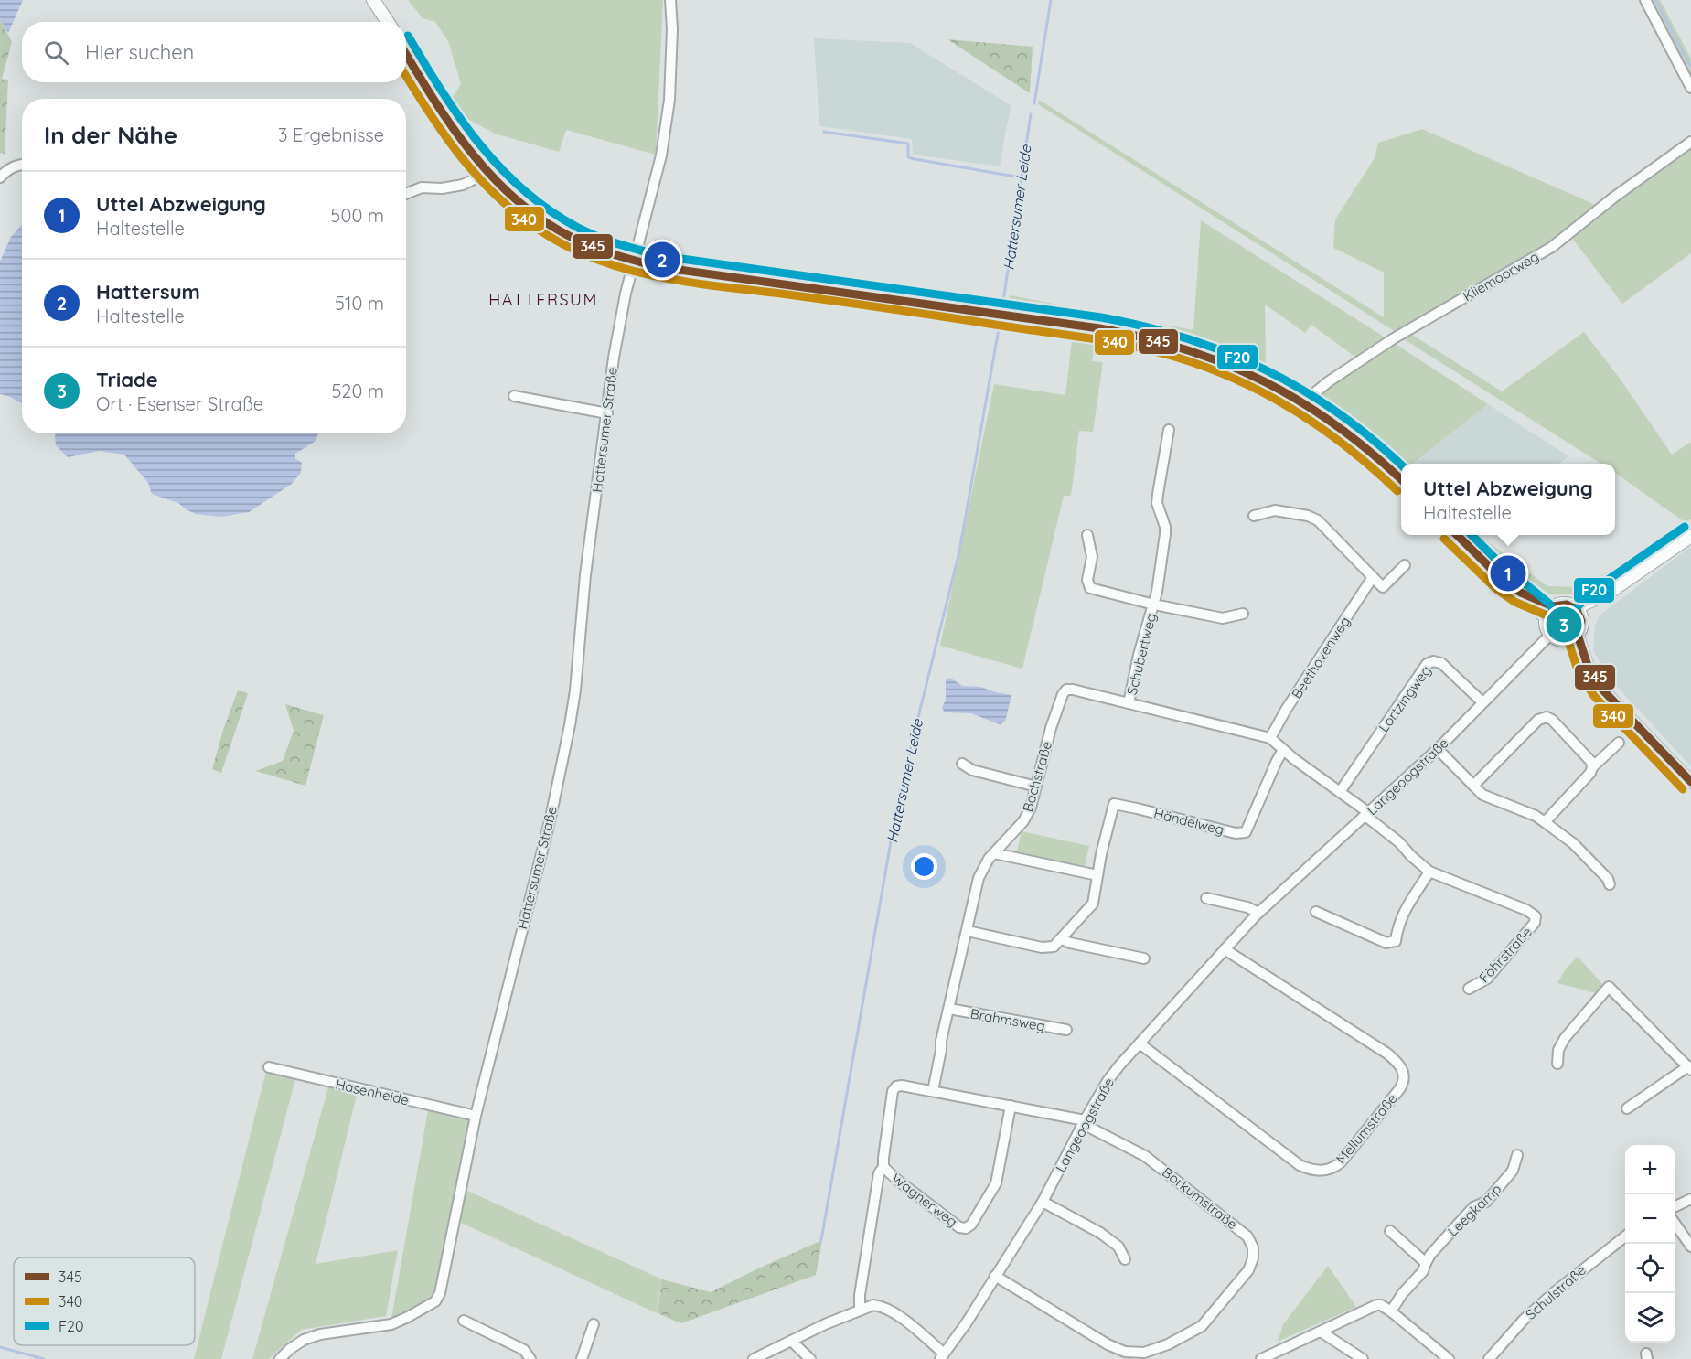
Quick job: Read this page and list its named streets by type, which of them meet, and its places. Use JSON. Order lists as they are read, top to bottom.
{
  "streets": {
    "street": [
      "Kliemoorweg",
      "Hattersumer Straße",
      "Schubertweg",
      "Beethovenweg",
      "Lortzingweg",
      "Bachstraße",
      "Langeoogstraße",
      "Händelweg",
      "Föhrstraße",
      "Brahmsweg",
      "Hasenheide",
      "Mellumstraße",
      "Borkumstraße",
      "Wagnerweg",
      "Leegkamp",
      "Schulstraße"
    ]
  },
  "crossings": [
    ["Hattersumer Straße", "Hasenheide"],
    ["Schubertweg", "Bachstraße"],
    ["Beethovenweg", "Bachstraße"],
    ["Lortzingweg", "Bachstraße"],
    ["Lortzingweg", "Langeoogstraße"],
    ["Bachstraße", "Langeoogstraße"],
    ["Bachstraße", "Händelweg"],
    ["Bachstraße", "Föhrstraße"],
    ["Bachstraße", "Brahmsweg"],
    ["Bachstraße", "Wagnerweg"],
    ["Langeoogstraße", "Mellumstraße"],
    ["Langeoogstraße", "Borkumstraße"]
  ],
  "districts": ["HATTERSUM"],
  "water": ["Hattersumer Leide"],
  "lines": ["transit line F20", "transit line 345", "transit line 340"],
  "legend": ["345", "340", "F20"],
  "page": {
    "search": "Hier suchen",
    "heading": ["In der Nähe", "3 Ergebnisse"],
    "list": [
      {
        "mark": "1",
        "name": "Uttel Abzweigung",
        "note": "Haltestelle",
        "value": "500 m"
      },
      {
        "mark": "2",
        "name": "Hattersum",
        "note": "Haltestelle",
        "value": "510 m"
      },
      {
        "mark": "3",
        "name": "Triade",
        "note": "Ort · Esenser Straße",
        "value": "520 m"
      }
    ],
    "pins": ["2", "1", "3"],
    "popup": ["Uttel Abzweigung", "Haltestelle"],
    "map_buttons": ["+", "−"]
  }
}
